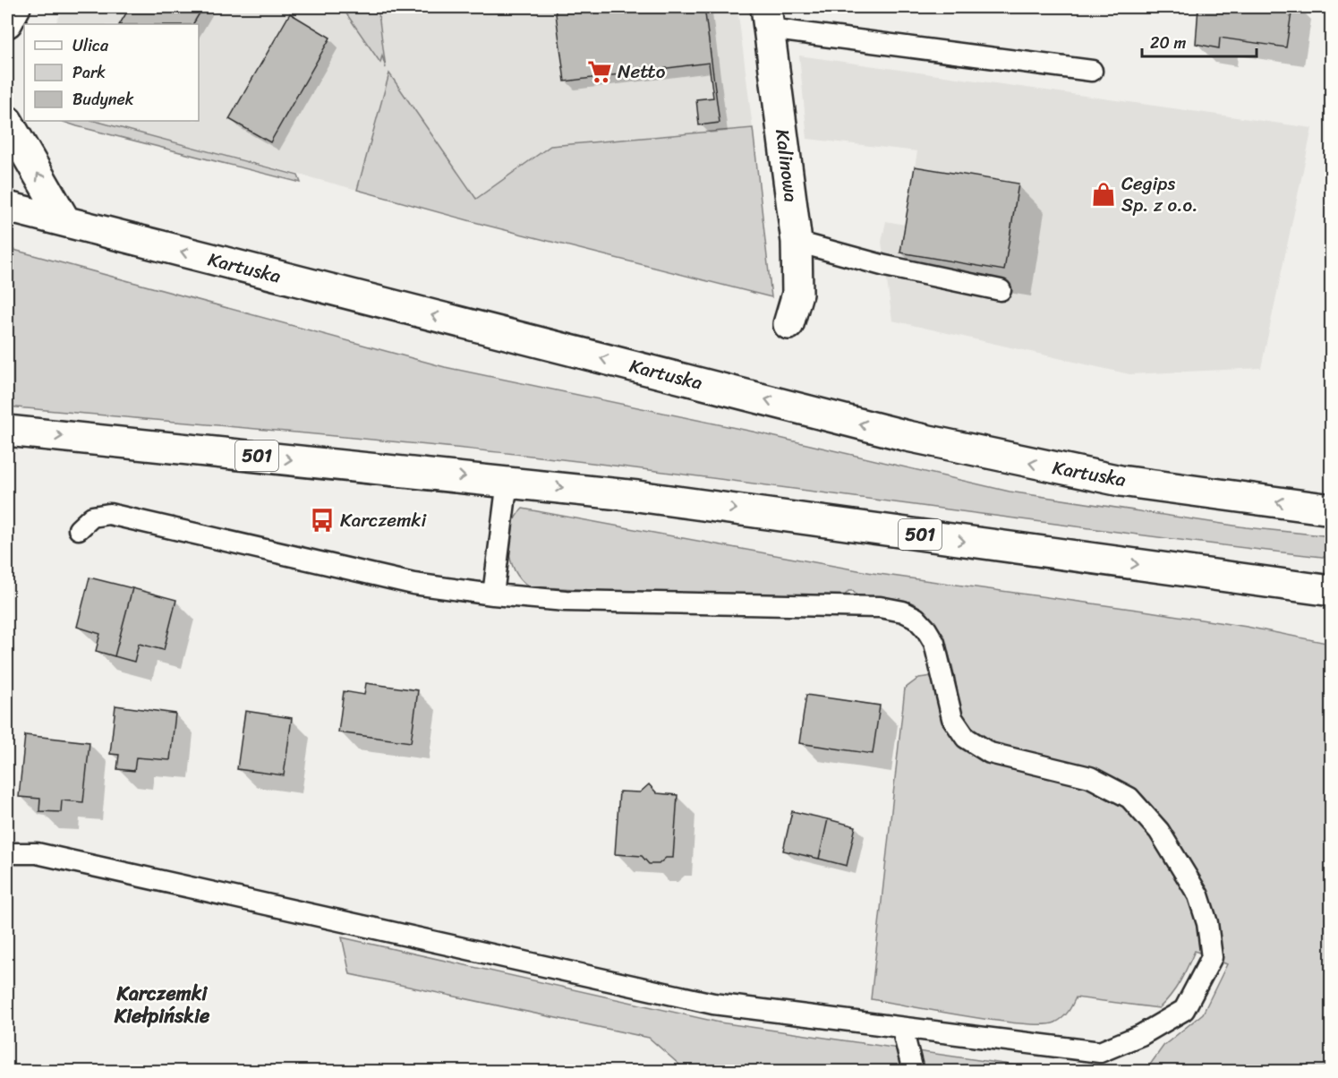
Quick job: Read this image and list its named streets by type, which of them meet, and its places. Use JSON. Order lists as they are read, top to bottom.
{
  "streets": {
    "main road": ["Kalinowa", "Kartuska", "501"]
  },
  "districts": ["Karczemki Kiełpińskie"],
  "places": {
    "supermarket": ["Netto"],
    "shop": ["Cegips Sp. z o.o."],
    "bus stop": ["Karczemki"]
  },
  "legend": ["Ulica", "Park", "Budynek"],
  "scale_bar": "20 m"
}
